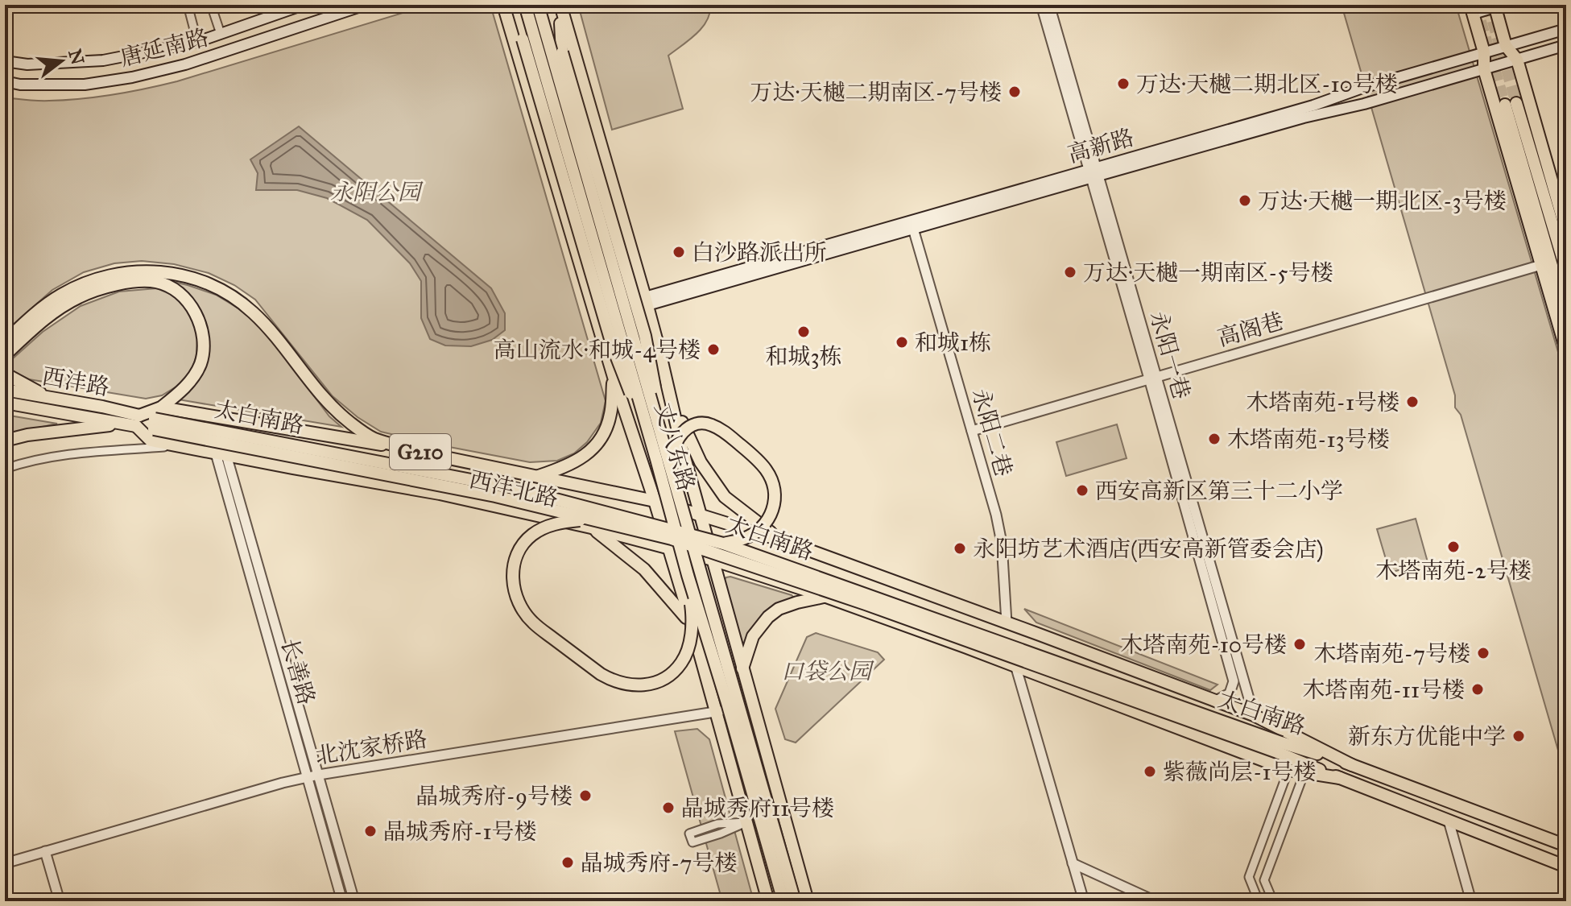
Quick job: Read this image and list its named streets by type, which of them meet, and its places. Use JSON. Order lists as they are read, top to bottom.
{
  "streets": {
    "main road": [
      "唐延南路",
      "高新路",
      "西沣路",
      "太白南路",
      "丈八东路",
      "G210",
      "西沣北路"
    ],
    "street": [
      "高阁巷",
      "永阳一巷",
      "永阳二巷",
      "长善路",
      "北沈家桥路"
    ]
  },
  "crossings": [
    ["高新路", "永阳一巷"],
    ["高新路", "永阳二巷"],
    ["高阁巷", "永阳一巷"],
    ["高阁巷", "永阳二巷"],
    ["永阳一巷", "太白南路"],
    ["西沣路", "西沣北路"],
    ["太白南路", "永阳二巷"],
    ["太白南路", "西沣北路"],
    ["西沣北路", "长善路"],
    ["长善路", "北沈家桥路"]
  ],
  "parks": ["永阳公园", "口袋公园"],
  "places": [
    "万达·天樾二期北区-10号楼",
    "万达·天樾二期南区-7号楼",
    "万达·天樾一期北区-3号楼",
    "白沙路派出所",
    "万达·天樾一期南区-5号楼",
    "和城3栋",
    "和城1栋",
    "高山流水·和城-4号楼",
    "木塔南苑-1号楼",
    "木塔南苑-13号楼",
    "西安高新区第三十二小学",
    "木塔南苑-2号楼",
    "永阳坊艺术酒店(西安高新管委会店)",
    "木塔南苑-10号楼",
    "木塔南苑-7号楼",
    "木塔南苑-11号楼",
    "新东方优能中学",
    "紫薇尚层-1号楼",
    "晶城秀府-9号楼",
    "晶城秀府11号楼",
    "晶城秀府-1号楼",
    "晶城秀府-7号楼"
  ],
  "north": "right"
}
